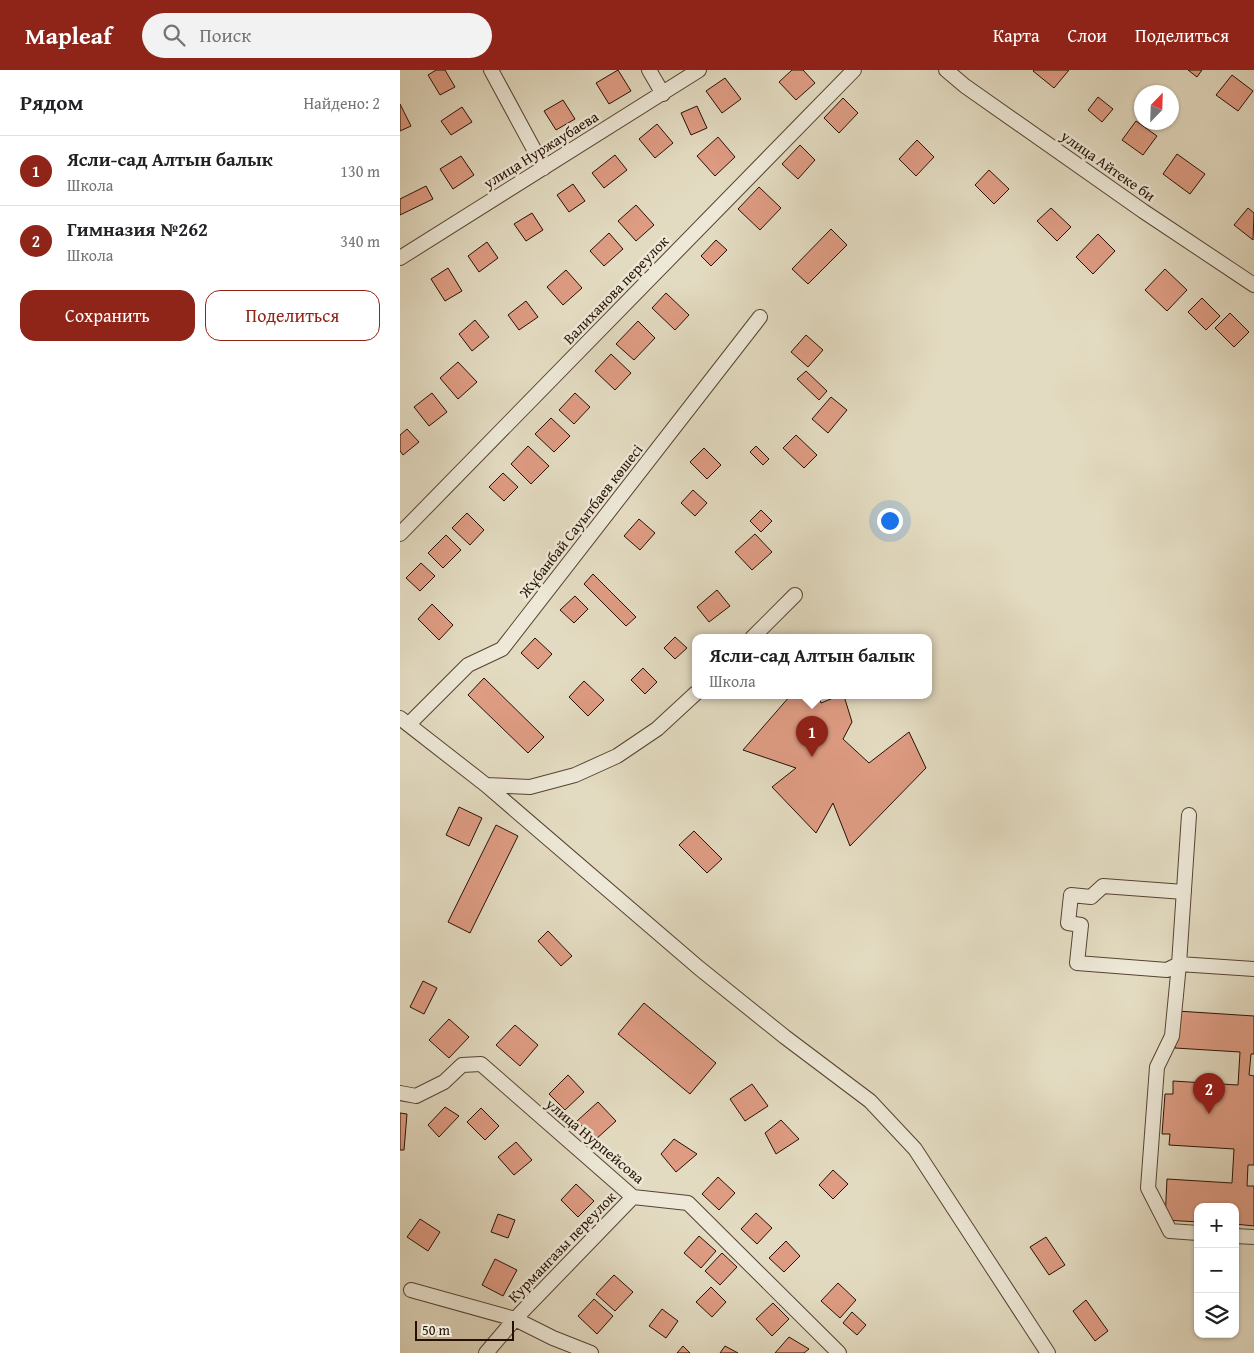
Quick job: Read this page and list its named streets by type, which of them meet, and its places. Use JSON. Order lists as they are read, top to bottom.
{
  "streets": {
    "street": [
      "улица Нуржаубаева",
      "улица Айтеке би",
      "Валиханова переулок",
      "Жұбанбай Сауытбаев көшесі",
      "улица Нурпейсова",
      "Курмангазы переулок"
    ]
  },
  "crossings": [
    ["улица Нурпейсова", "Курмангазы переулок"]
  ],
  "scale_bar": "50 m",
  "north": "top right",
  "page": {
    "header": "Mapleaf",
    "search": "Поиск",
    "nav": ["Карта", "Слои", "Поделиться"],
    "heading": ["Рядом", "Найдено: 2"],
    "list": [
      {
        "mark": "1",
        "name": "Ясли-сад Алтын балык",
        "note": "Школа",
        "value": "130 m"
      },
      {
        "mark": "2",
        "name": "Гимназия №262",
        "note": "Школа",
        "value": "340 m"
      }
    ],
    "buttons": ["Сохранить", "Поделиться"],
    "popup": ["Ясли-сад Алтын балык", "Школа"],
    "pins": ["1", "2"],
    "map_buttons": ["+", "−"],
    "scale": "50 m"
  }
}
